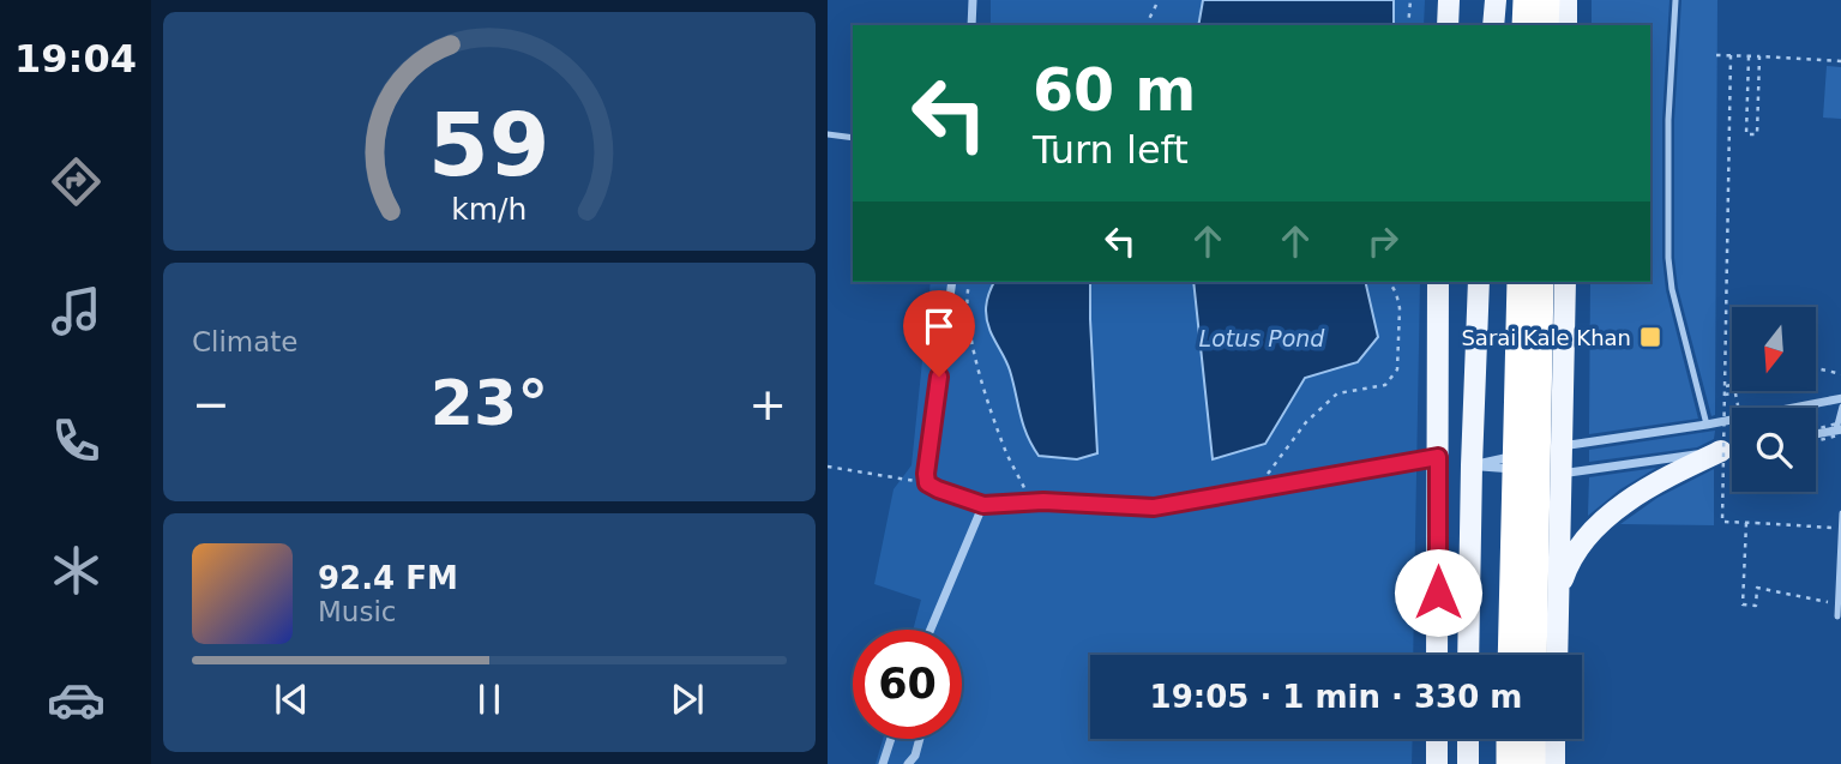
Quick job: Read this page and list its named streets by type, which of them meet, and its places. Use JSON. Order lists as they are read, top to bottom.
{
  "water": ["Lotus Pond"],
  "places": {
    "transit": ["Sarai Kale Khan"]
  },
  "north": "bottom",
  "page": {
    "tabs": "19:04",
    "turn": ["60 m", "Turn left"],
    "tile": "Climate",
    "heat": ["−", "23°", "+"],
    "song": ["92.4 FM", "Music"],
    "limit": "60",
    "trip": "19:05 · 1 min · 330 m",
    "gauge": ["59", "km/h"]
  }
}
